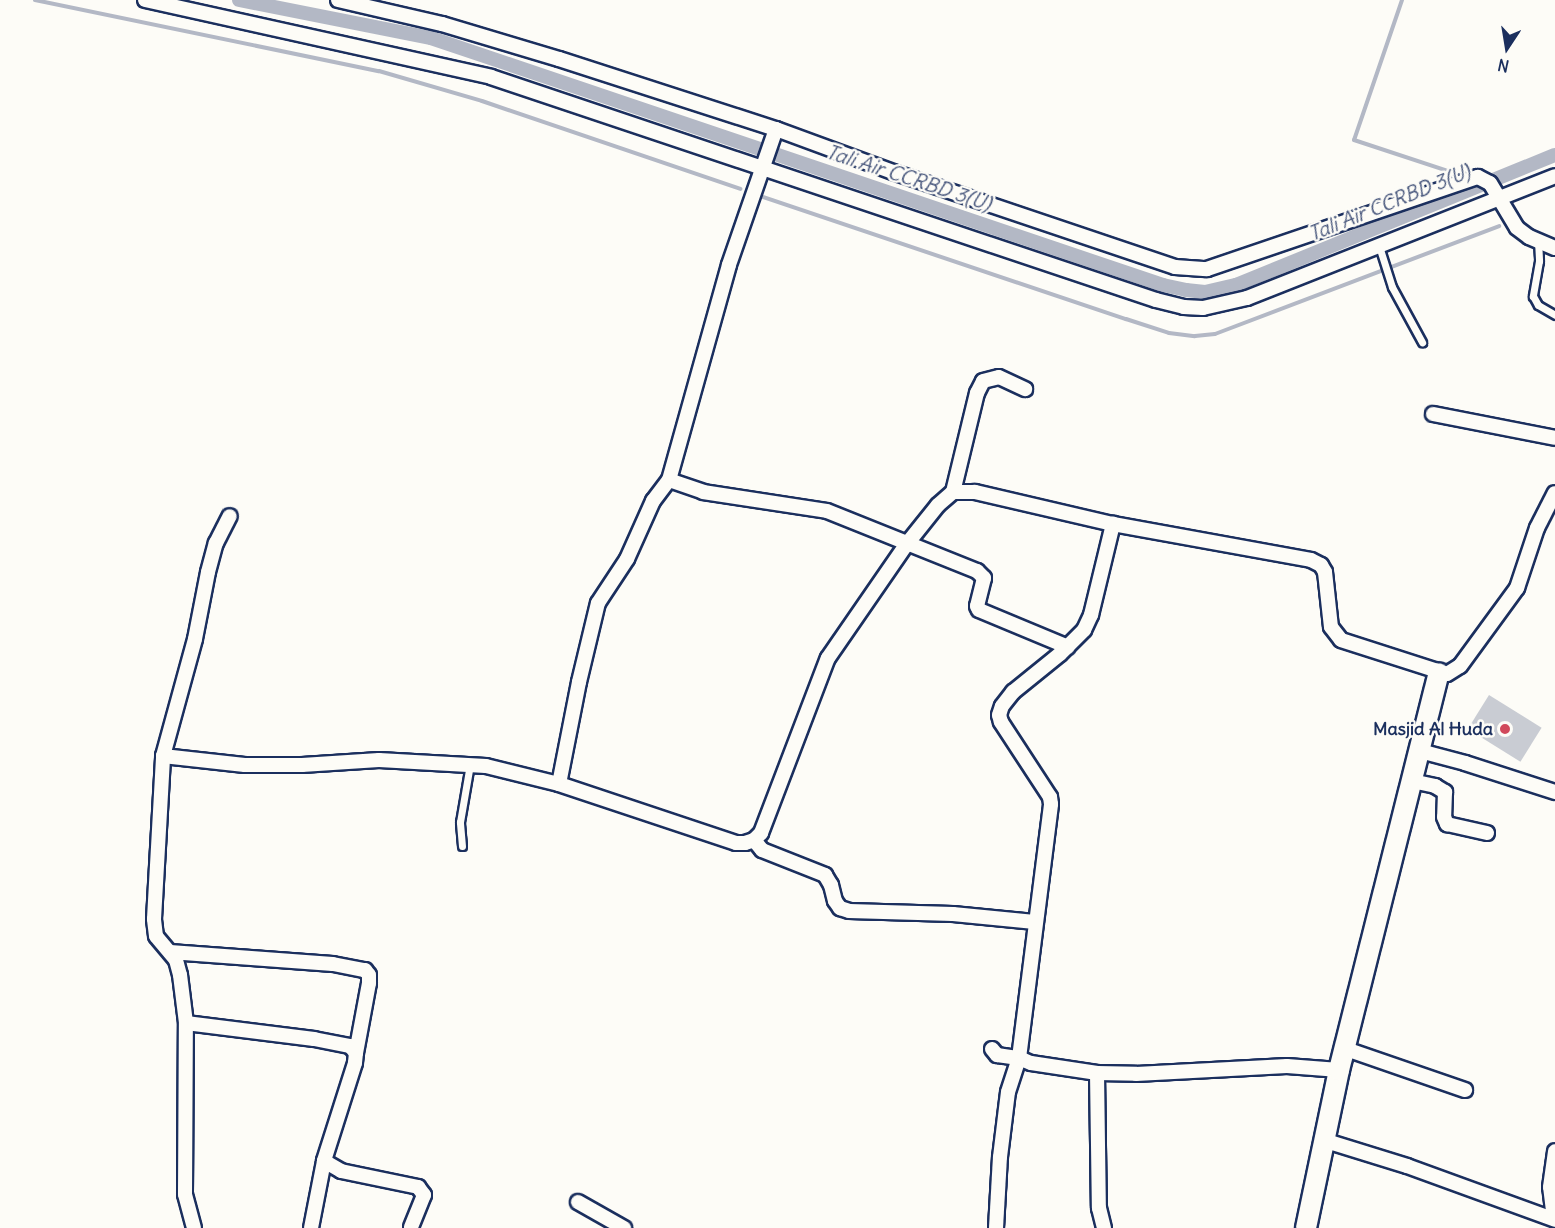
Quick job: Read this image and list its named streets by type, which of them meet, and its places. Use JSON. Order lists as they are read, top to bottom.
{
  "water": ["Tali Air CCRBD 3(U)"],
  "places": ["Masjid Al Huda"],
  "north": "bottom"
}
